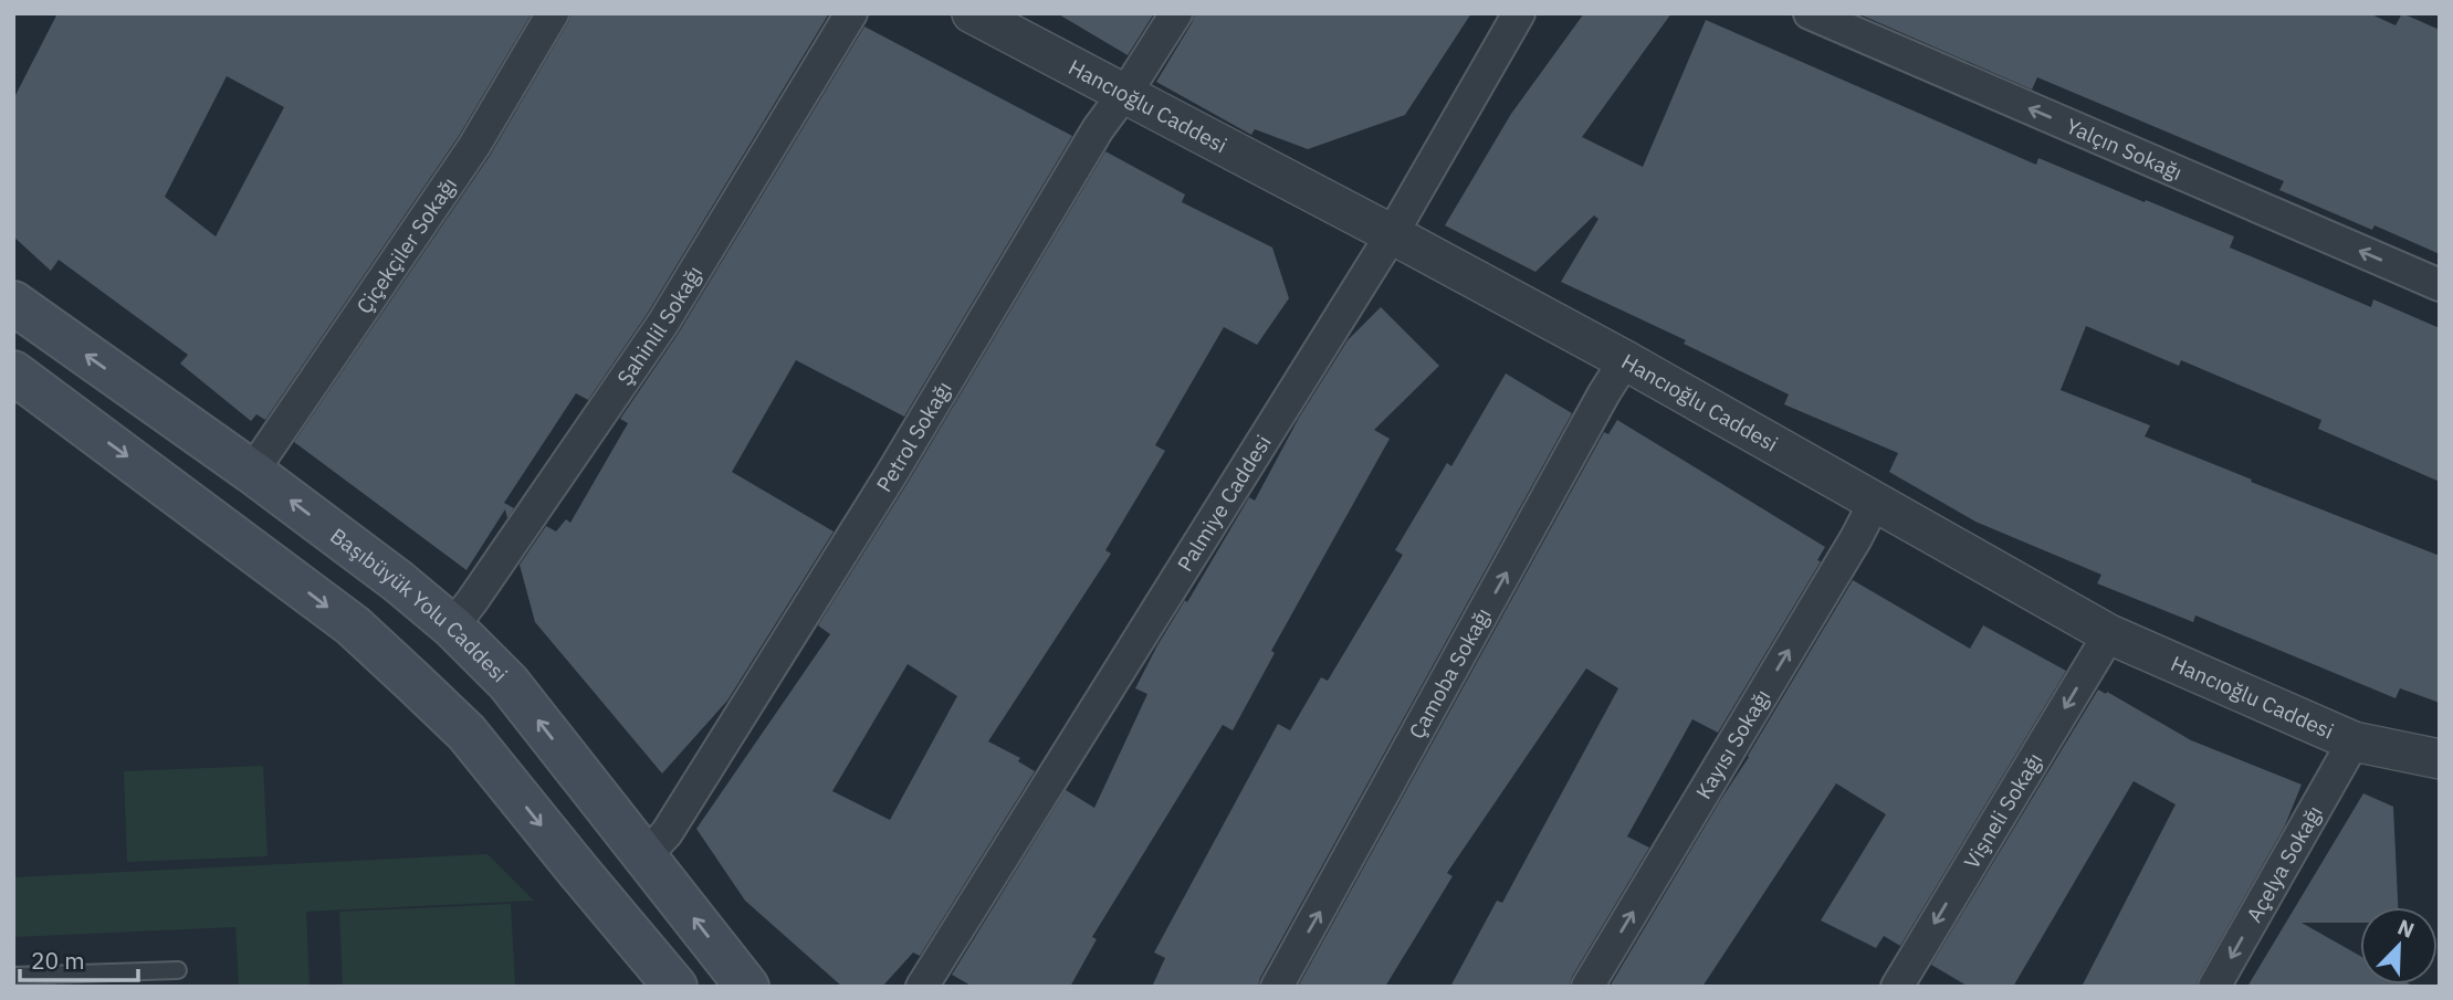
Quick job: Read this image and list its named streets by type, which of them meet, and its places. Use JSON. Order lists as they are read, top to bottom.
{
  "streets": {
    "main road": ["Başıbüyük Yolu Caddesi"],
    "street": [
      "Hancıoğlu Caddesi",
      "Yalçın Sokağı",
      "Çiçekçiler Sokağı",
      "Şahinlil Sokağı",
      "Petrol Sokağı",
      "Palmiye Caddesi",
      "Çamoba Sokağı",
      "Kayısı Sokağı",
      "Vişneli Sokağı",
      "Açelya Sokağı"
    ]
  },
  "crossings": [
    ["Hancıoğlu Caddesi", "Petrol Sokağı"],
    ["Hancıoğlu Caddesi", "Palmiye Caddesi"],
    ["Hancıoğlu Caddesi", "Çamoba Sokağı"],
    ["Hancıoğlu Caddesi", "Kayısı Sokağı"],
    ["Hancıoğlu Caddesi", "Vişneli Sokağı"],
    ["Hancıoğlu Caddesi", "Açelya Sokağı"],
    ["Çiçekçiler Sokağı", "Başıbüyük Yolu Caddesi"],
    ["Şahinlil Sokağı", "Başıbüyük Yolu Caddesi"],
    ["Petrol Sokağı", "Başıbüyük Yolu Caddesi"]
  ],
  "one_way": [
    "Yalçın Sokağı",
    "Çamoba Sokağı",
    "Kayısı Sokağı",
    "Vişneli Sokağı",
    "Açelya Sokağı"
  ],
  "scale_bar": "20 m",
  "north": "top right"
}
